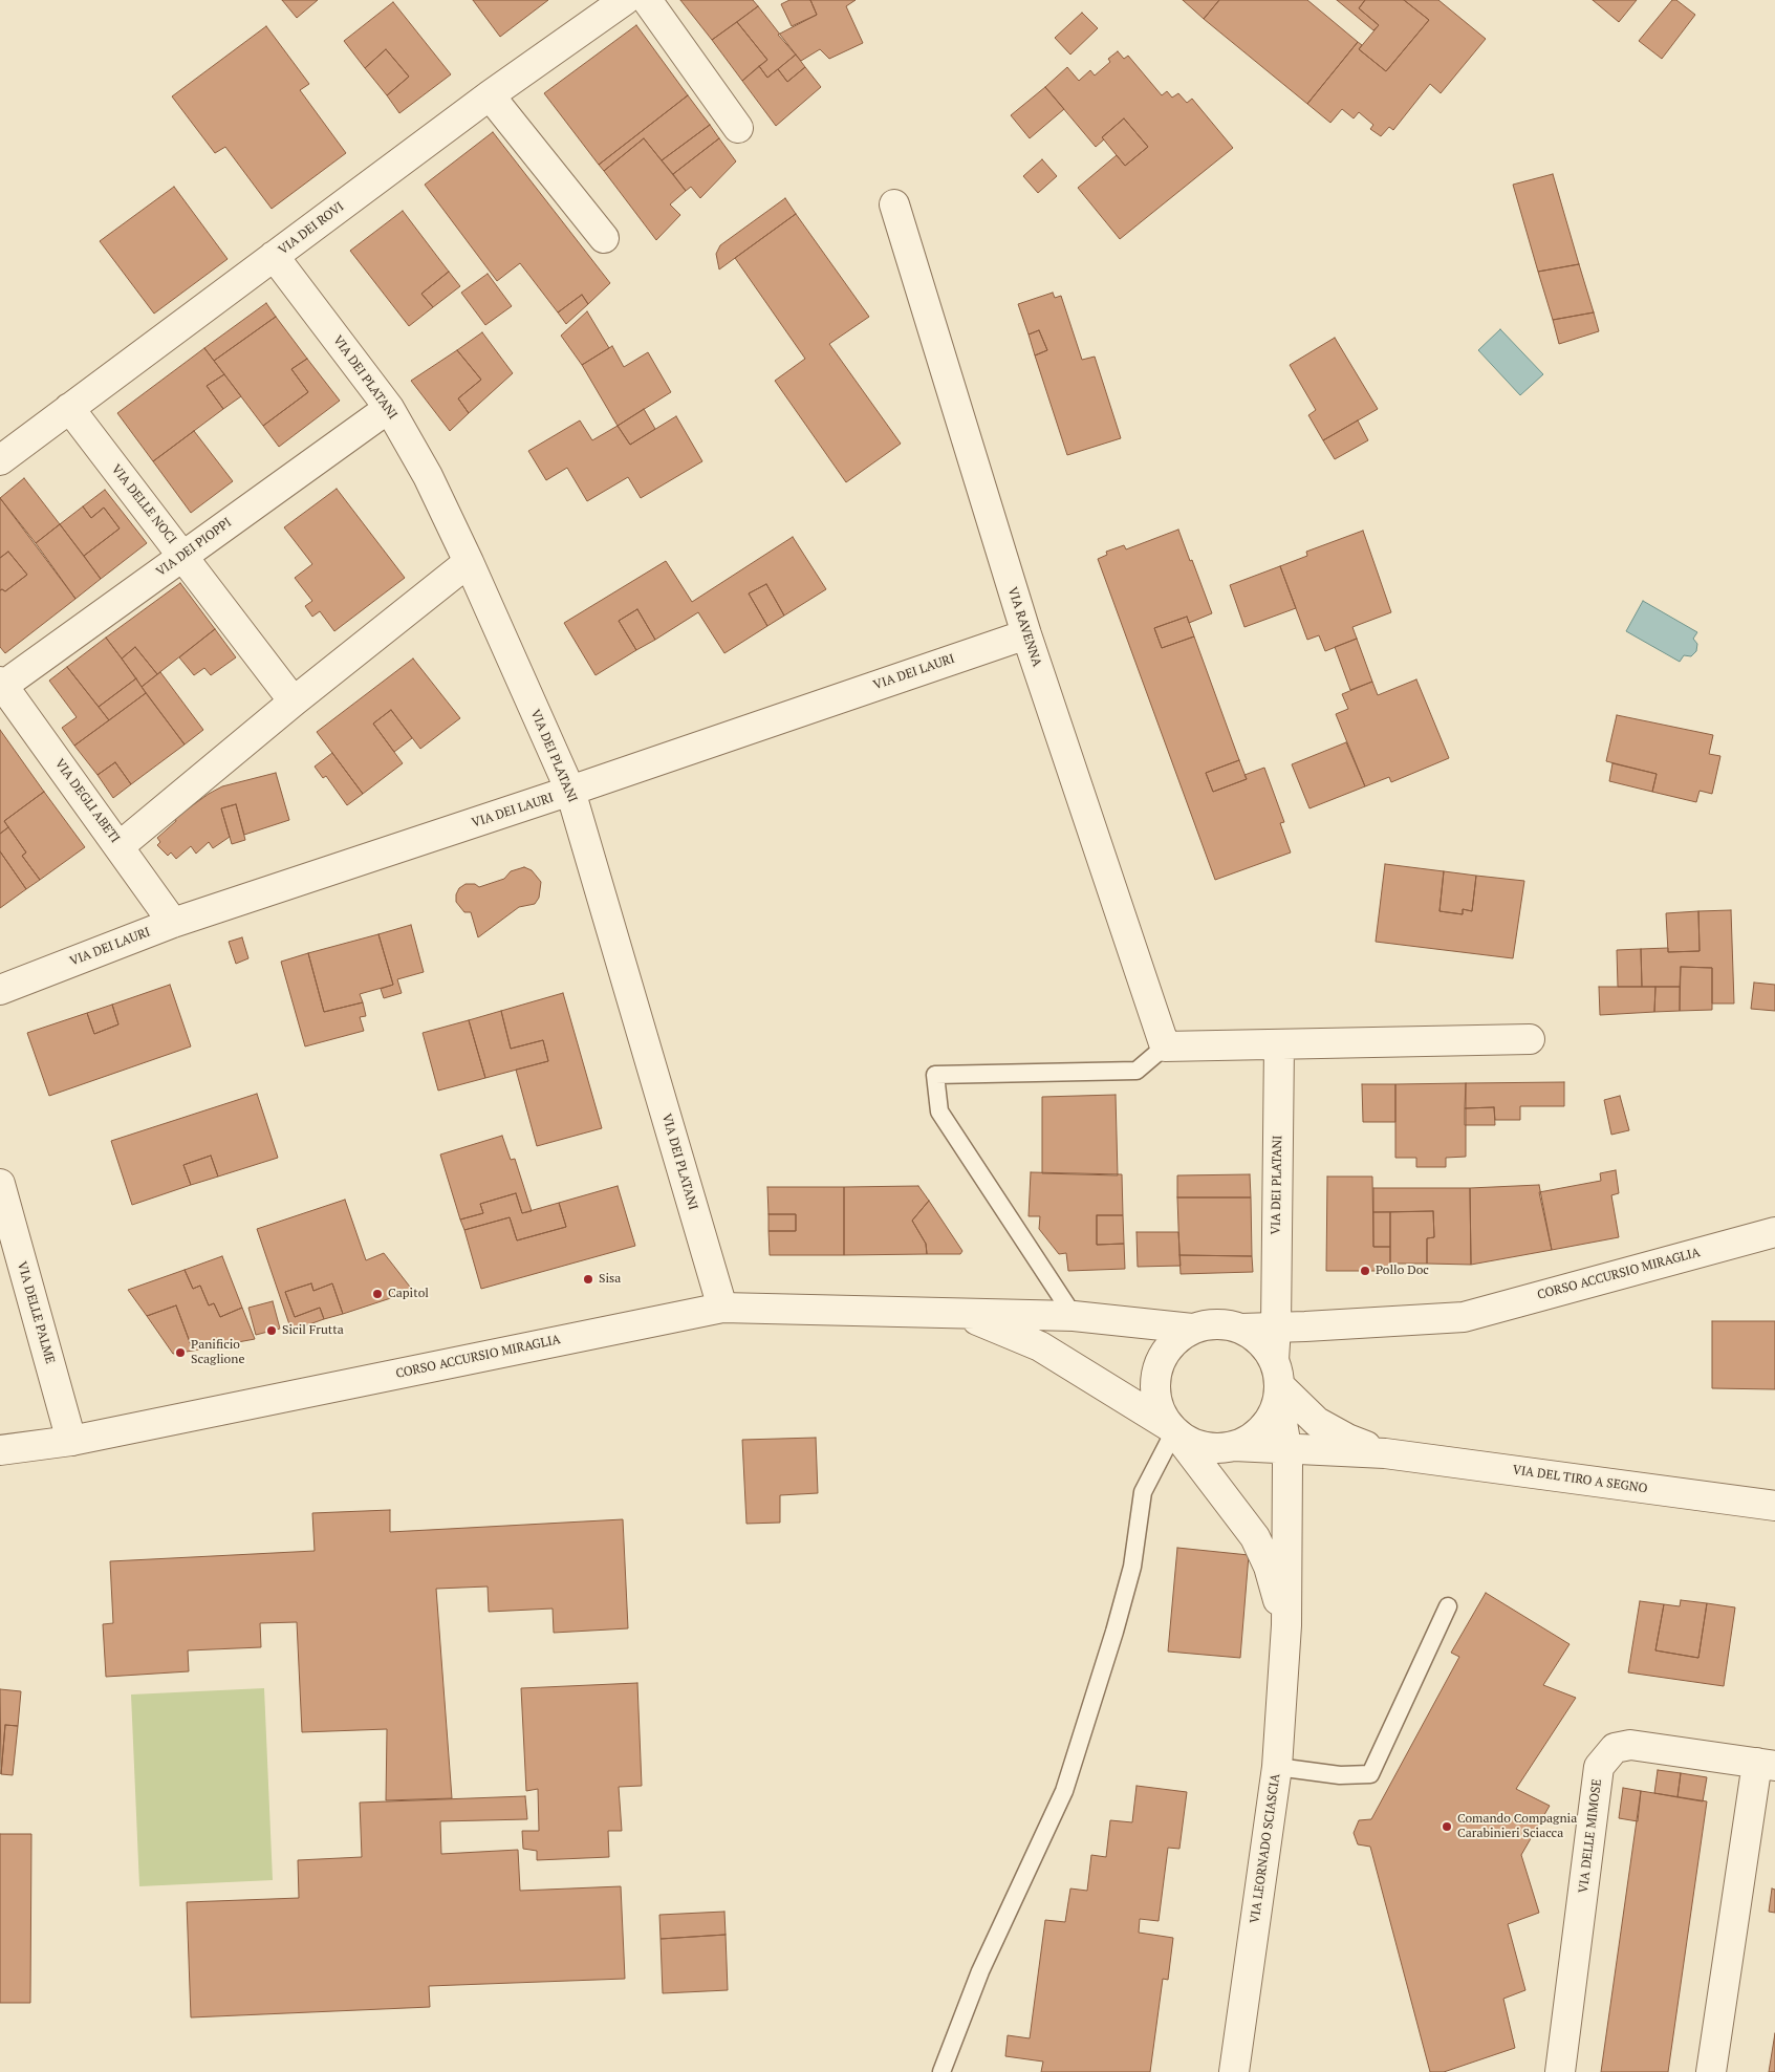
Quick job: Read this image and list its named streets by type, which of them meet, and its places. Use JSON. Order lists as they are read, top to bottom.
{
  "streets": {
    "street": [
      "VIA DEI ROVI",
      "VIA DEI PLATANI",
      "VIA DELLE NOCI",
      "VIA DEI PIOPPI",
      "VIA RAVENNA",
      "VIA DEI LAURI",
      "VIA DEGLI ABETI",
      "CORSO ACCURSIO MIRAGLIA",
      "VIA DELLE PALME",
      "VIA DEL TIRO A SEGNO",
      "VIA DELLE MIMOSE",
      "VIA LEORNADO SCIASCIA"
    ]
  },
  "crossings": [
    ["VIA DEI ROVI", "VIA DEI PLATANI"],
    ["VIA DEI ROVI", "VIA DELLE NOCI"],
    ["VIA DEI PLATANI", "VIA DEI PIOPPI"],
    ["VIA DEI PLATANI", "VIA DEI LAURI"],
    ["VIA DEI PLATANI", "CORSO ACCURSIO MIRAGLIA"],
    ["VIA DEI PLATANI", "VIA LEORNADO SCIASCIA"],
    ["VIA DELLE NOCI", "VIA DEI PIOPPI"],
    ["VIA DEI PIOPPI", "VIA DEGLI ABETI"],
    ["VIA RAVENNA", "VIA DEI LAURI"],
    ["VIA DEI LAURI", "VIA DEGLI ABETI"],
    ["CORSO ACCURSIO MIRAGLIA", "VIA DELLE PALME"],
    ["CORSO ACCURSIO MIRAGLIA", "VIA LEORNADO SCIASCIA"]
  ],
  "places": [
    "Pollo Doc",
    "Sisa",
    "Capitol",
    "Sicil Frutta",
    "Panificio Scaglione",
    "Comando Compagnia Carabinieri Sciacca"
  ]
}
